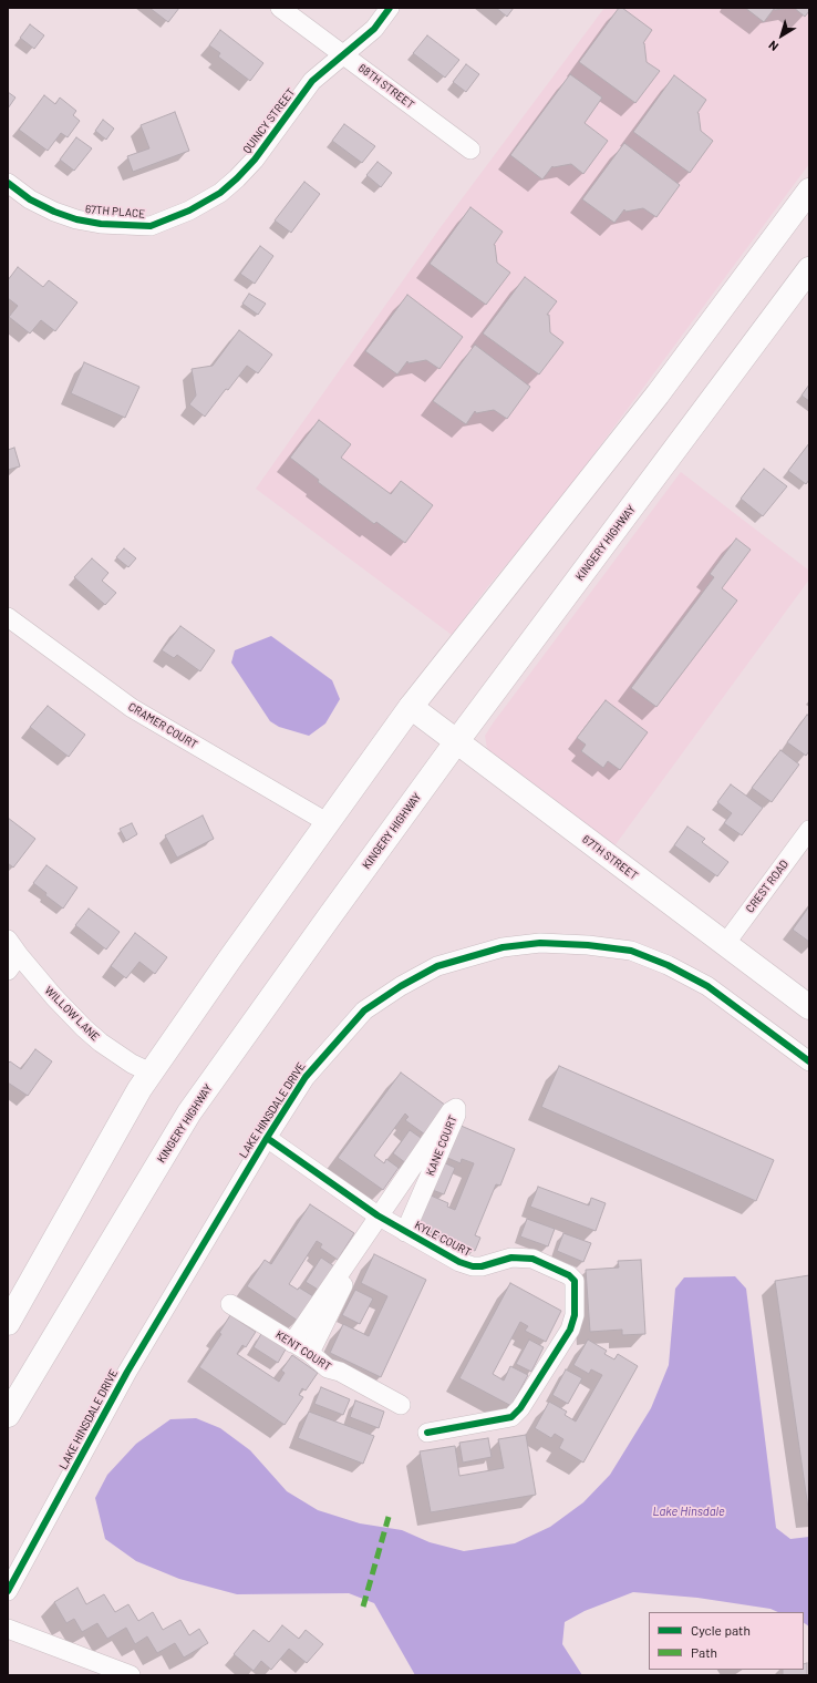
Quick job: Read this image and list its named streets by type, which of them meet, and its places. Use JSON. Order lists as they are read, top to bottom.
{
  "streets": {
    "main road": ["KINGERY HIGHWAY", "67TH STREET"],
    "street": [
      "68TH STREET",
      "QUINCY STREET",
      "67TH PLACE",
      "CRAMER COURT",
      "CREST ROAD",
      "WILLOW LANE",
      "LAKE HINSDALE DRIVE",
      "KANE COURT",
      "KYLE COURT",
      "KENT COURT"
    ]
  },
  "crossings": [
    ["68TH STREET", "QUINCY STREET"],
    ["QUINCY STREET", "67TH PLACE"],
    ["KINGERY HIGHWAY", "67TH STREET"],
    ["67TH STREET", "CREST ROAD"],
    ["LAKE HINSDALE DRIVE", "KYLE COURT"],
    ["KANE COURT", "KYLE COURT"],
    ["KANE COURT", "KENT COURT"]
  ],
  "water": ["Lake Hinsdale"],
  "legend": ["Cycle path", "Path"],
  "north": "bottom left"
}
